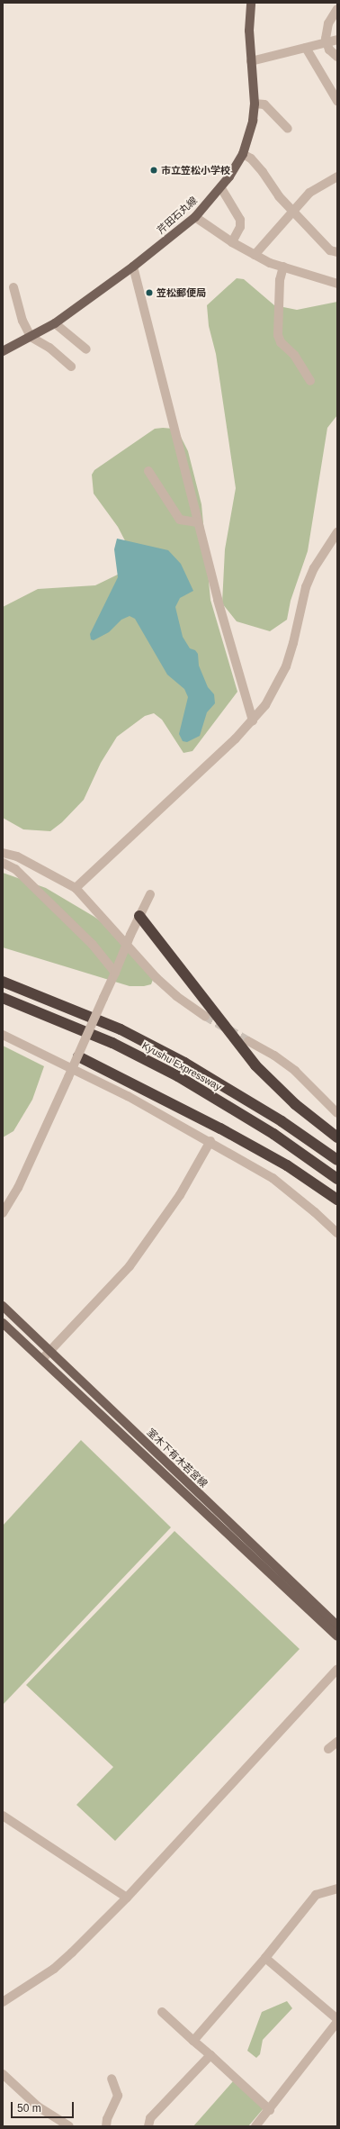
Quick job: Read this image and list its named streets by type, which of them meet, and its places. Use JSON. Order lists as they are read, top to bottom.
{
  "streets": {
    "highway": ["Kyushu Expressway"],
    "main road": ["芹田石丸線", "室木下有木若宮線"]
  },
  "places": ["市立笠松小学校", "笠松郵便局"],
  "scale_bar": "50 m"
}
